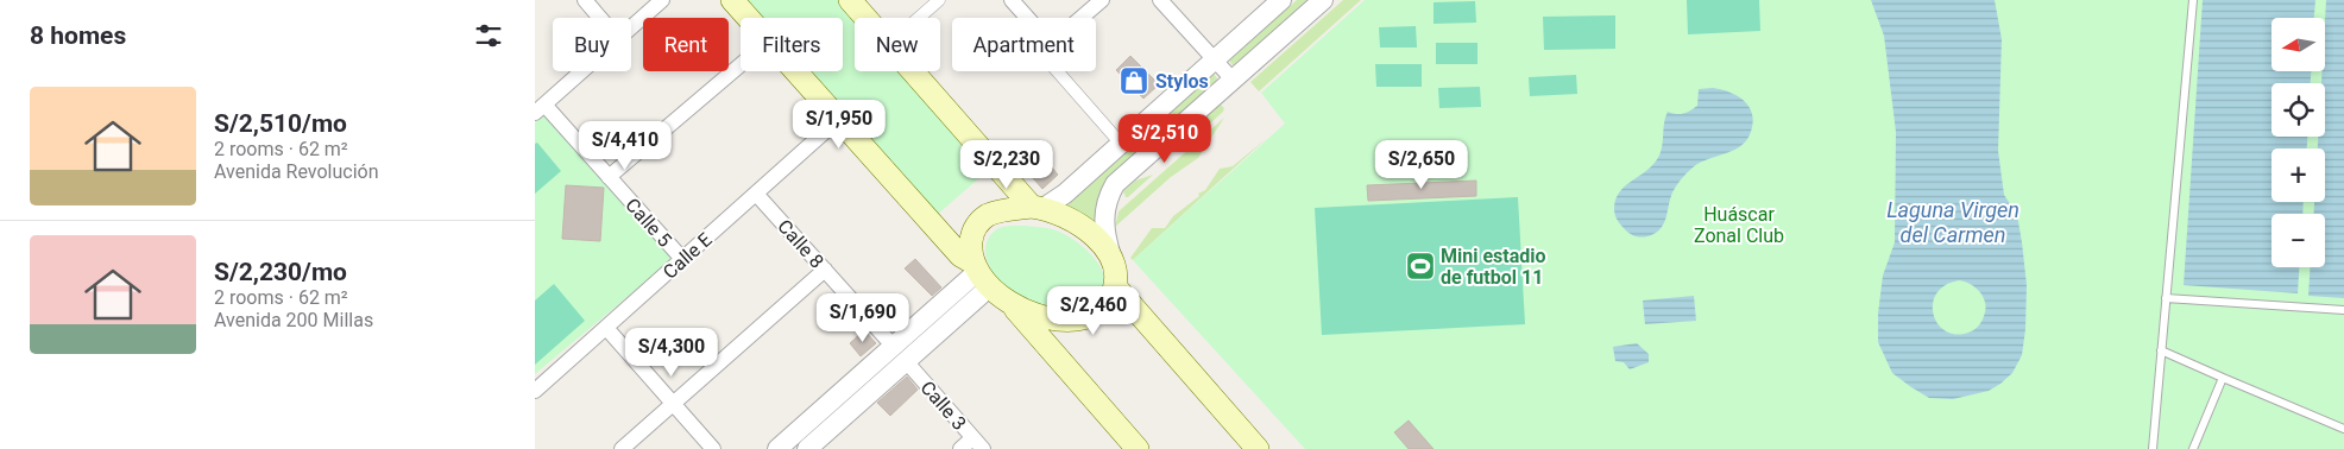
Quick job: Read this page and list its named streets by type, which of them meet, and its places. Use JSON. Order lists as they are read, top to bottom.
{
  "streets": {
    "street": [
      "Calle 5",
      "Calle 8",
      "Calle E",
      "Calle 3"
    ]
  },
  "crossings": [
    ["Calle 5", "Calle E"],
    ["Calle 8", "Calle E"],
    ["Calle 8", "Calle 3"]
  ],
  "water": ["Laguna Virgen del Carmen"],
  "parks": ["Huáscar Zonal Club"],
  "places": {
    "shop": ["Stylos"],
    "sports": ["Mini estadio de futbol 11"]
  },
  "north": "left",
  "page": {
    "heading": "8 homes",
    "map_buttons": ["+", "−"],
    "chip": [
      "Buy",
      "Rent",
      "Filters",
      "New",
      "Apartment"
    ],
    "list": [
      {
        "name": "S/2,510/mo",
        "note": "2 rooms · 62 m² · Avenida Revolución"
      },
      {
        "name": "S/2,230/mo",
        "note": "2 rooms · 62 m² · Avenida 200 Millas"
      }
    ],
    "price": [
      "S/1,950",
      "S/2,510",
      "S/4,410",
      "S/2,230",
      "S/2,650",
      "S/2,460",
      "S/1,690",
      "S/4,300"
    ]
  }
}
